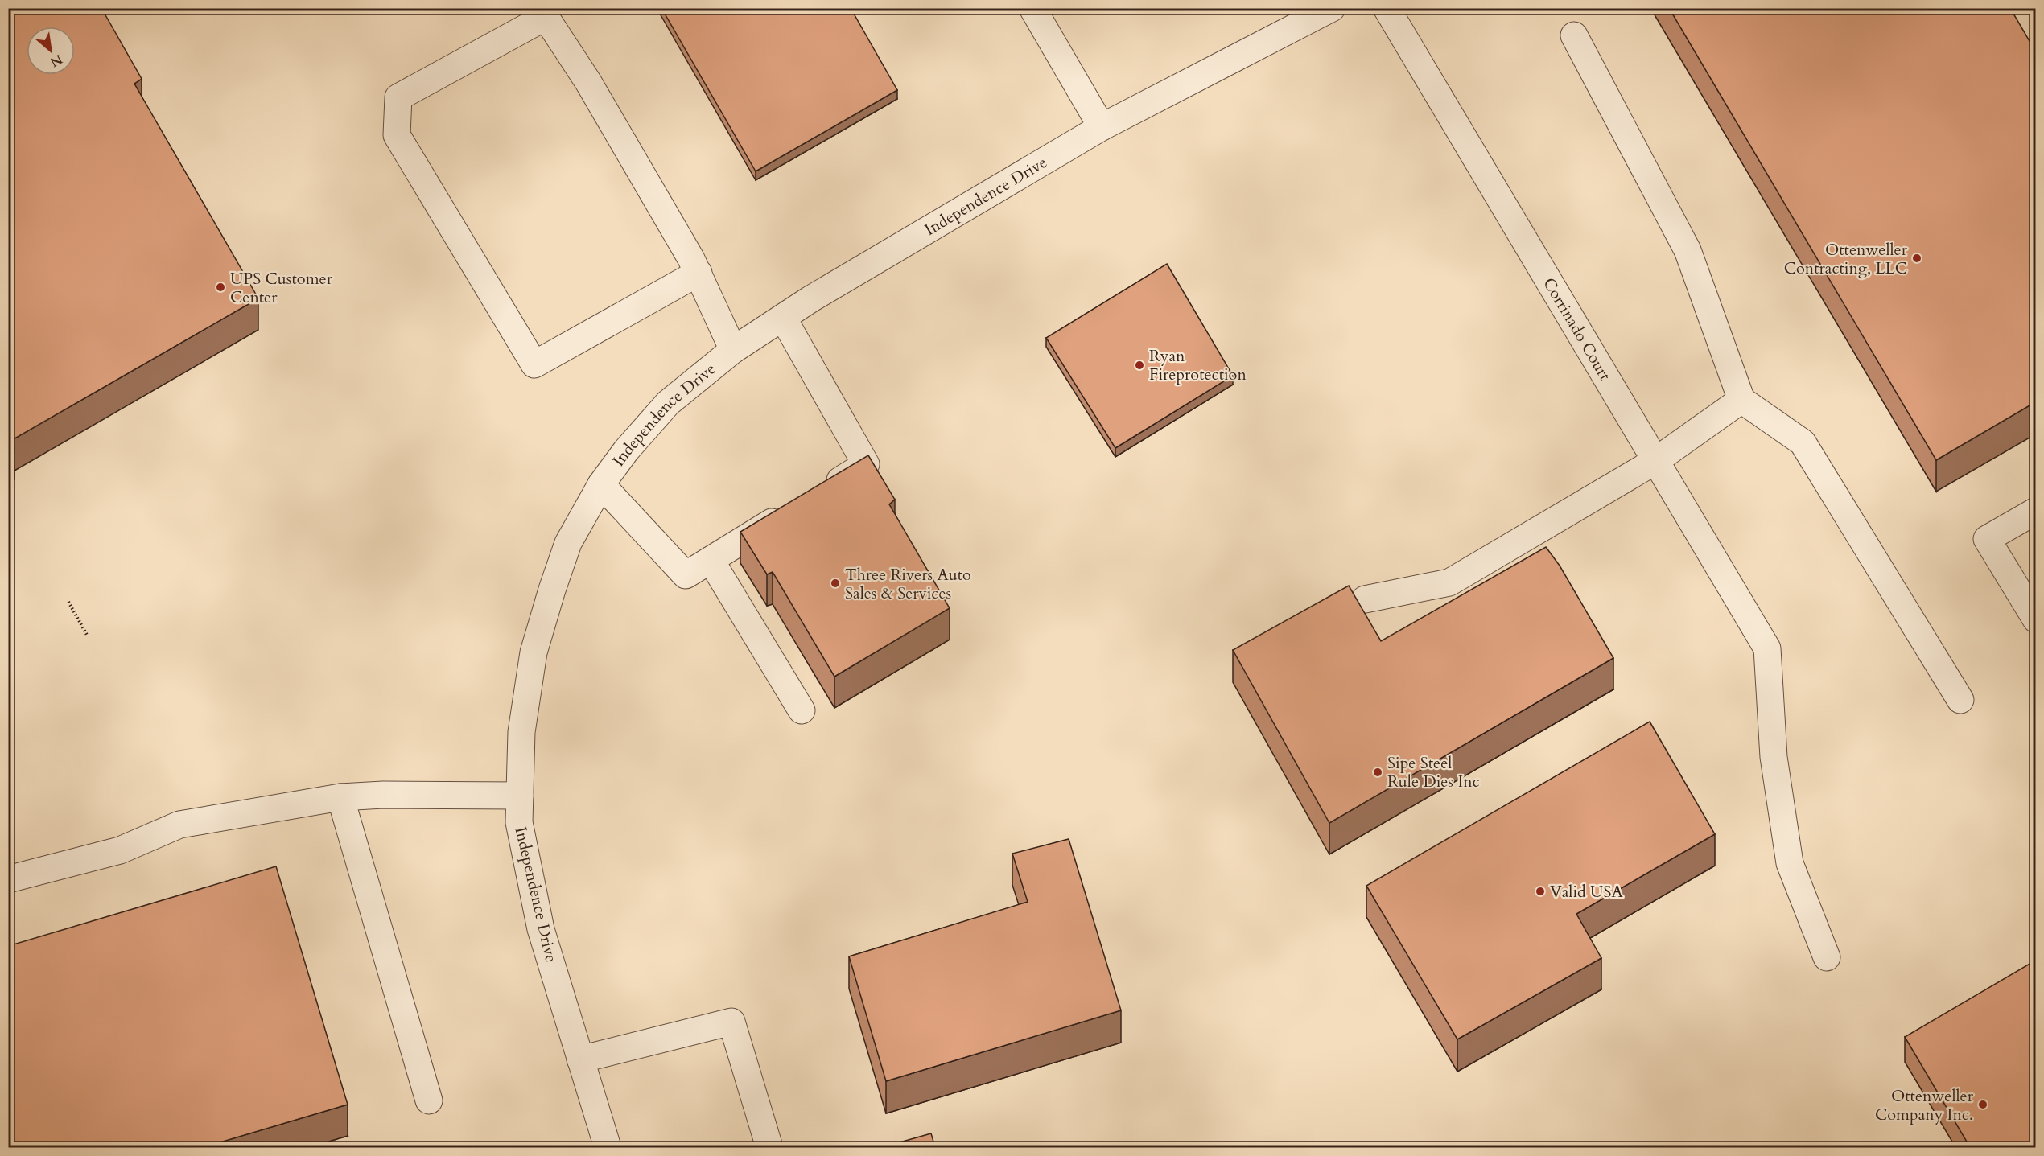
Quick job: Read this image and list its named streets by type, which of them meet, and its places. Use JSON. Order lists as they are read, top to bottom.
{
  "streets": {
    "street": ["Independence Drive", "Corrinado Court"]
  },
  "places": [
    "Ottenweller Contracting, LLC",
    "UPS Customer Center",
    "Ryan Fireprotection",
    "Three Rivers Auto Sales & Services",
    "Sipe Steel Rule Dies Inc",
    "Valid USA",
    "Ottenweller Company Inc."
  ],
  "north": "bottom right"
}
